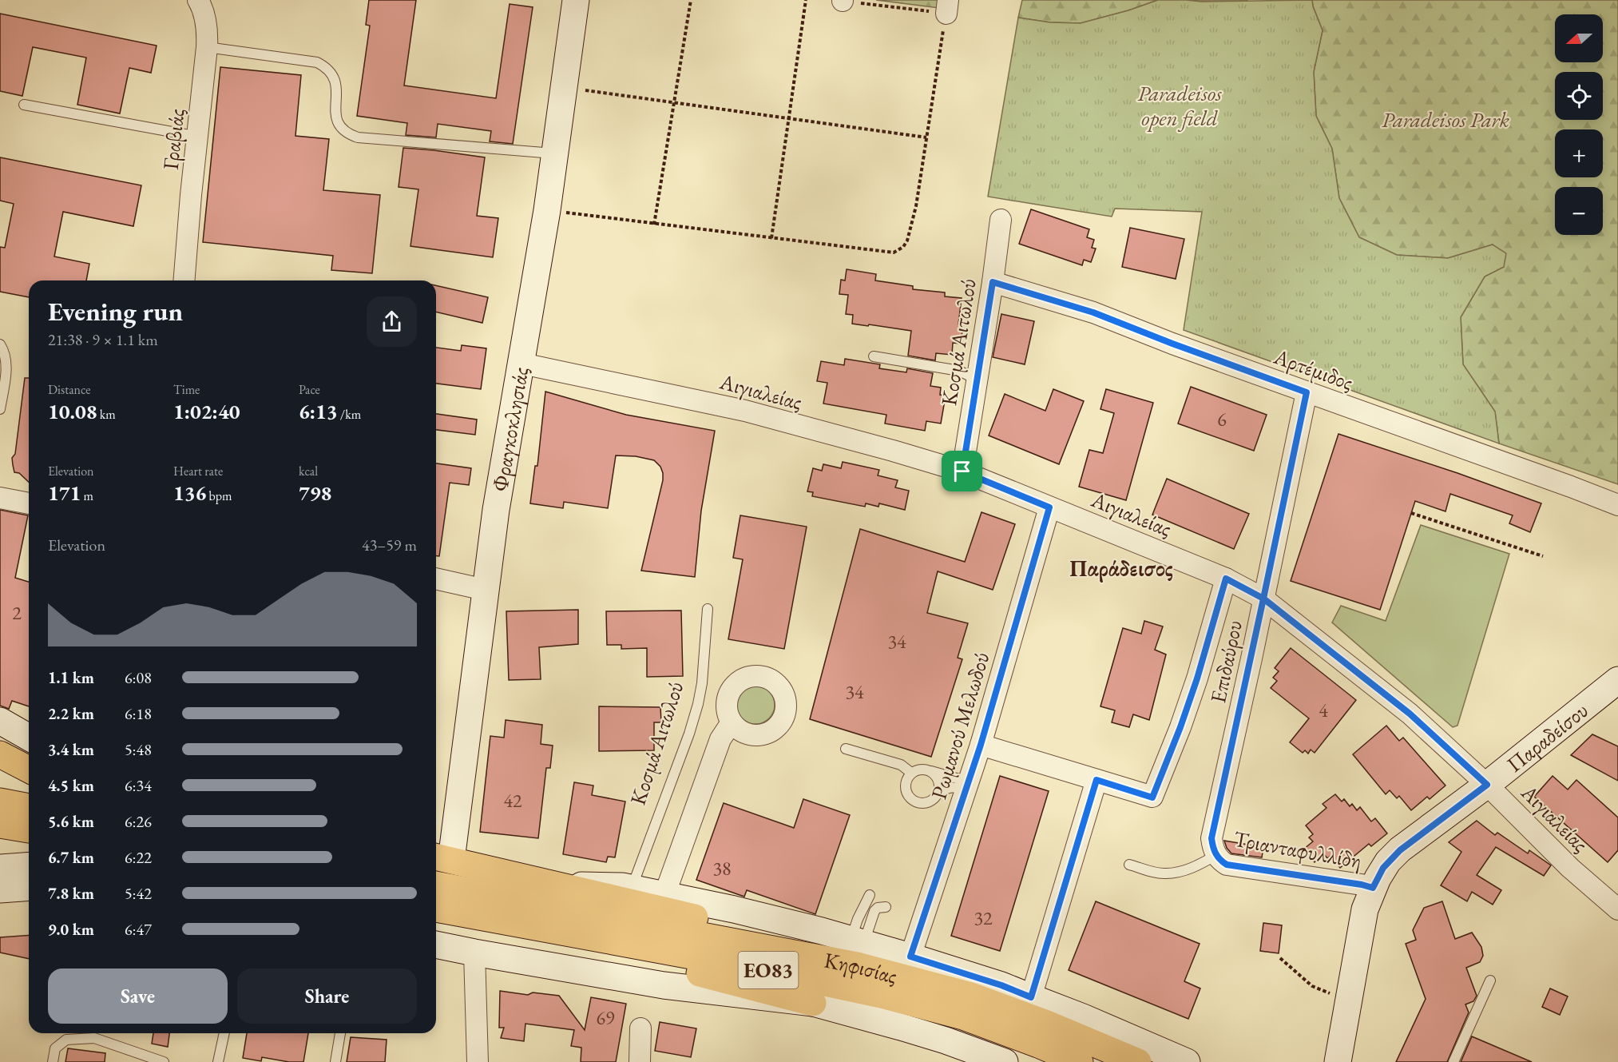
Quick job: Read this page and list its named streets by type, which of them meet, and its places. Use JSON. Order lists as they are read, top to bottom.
{
  "streets": {
    "main road": ["Κηφισίας", "ΕΟ83"],
    "street": [
      "Γραβιάς",
      "Κοσμά Αιτωλού",
      "Αρτέμιδος",
      "Αιγιαλείας",
      "Φραγκοκλησιάς",
      "Επιδαύρου",
      "Ρωμανού Μελωδού",
      "Παραδείσου",
      "Τριανταφυλλίδη"
    ]
  },
  "crossings": [
    ["Κοσμά Αιτωλού", "Αρτέμιδος"],
    ["Κοσμά Αιτωλού", "Αιγιαλείας"],
    ["Κοσμά Αιτωλού", "Κηφισίας"],
    ["Αρτέμιδος", "Επιδαύρου"],
    ["Αιγιαλείας", "Φραγκοκλησιάς"],
    ["Αιγιαλείας", "Επιδαύρου"],
    ["Αιγιαλείας", "Ρωμανού Μελωδού"],
    ["Αιγιαλείας", "Παραδείσου"],
    ["Επιδαύρου", "Τριανταφυλλίδη"],
    ["Ρωμανού Μελωδού", "Κηφισίας"],
    ["Παραδείσου", "Τριανταφυλλίδη"]
  ],
  "districts": ["Παράδεισος"],
  "parks": ["Paradeisos open field", "Paradeisos Park"],
  "house_numbers": [
    "6",
    "2",
    "34",
    "34",
    "4",
    "42",
    "38",
    "32",
    "69"
  ],
  "north": "left",
  "page": {
    "map_buttons": ["+", "−"],
    "heading": ["Evening run", "21:38 · 9 × 1.1 km"],
    "stats": [
      ["Distance", "10.08 km"],
      ["Time", "1:02:40"],
      ["Pace", "6:13 /km"],
      ["Elevation", "171 m"],
      ["Heart rate", "136 bpm"],
      ["kcal", "798"]
    ],
    "chart": ["Elevation", "43–59 m"],
    "list": [
      {
        "name": "1.1 km",
        "note": "6:08"
      },
      {
        "name": "2.2 km",
        "note": "6:18"
      },
      {
        "name": "3.4 km",
        "note": "5:48"
      },
      {
        "name": "4.5 km",
        "note": "6:34"
      },
      {
        "name": "5.6 km",
        "note": "6:26"
      },
      {
        "name": "6.7 km",
        "note": "6:22"
      },
      {
        "name": "7.8 km",
        "note": "5:42"
      },
      {
        "name": "9.0 km",
        "note": "6:47"
      }
    ],
    "buttons": ["Save", "Share"]
  }
}
